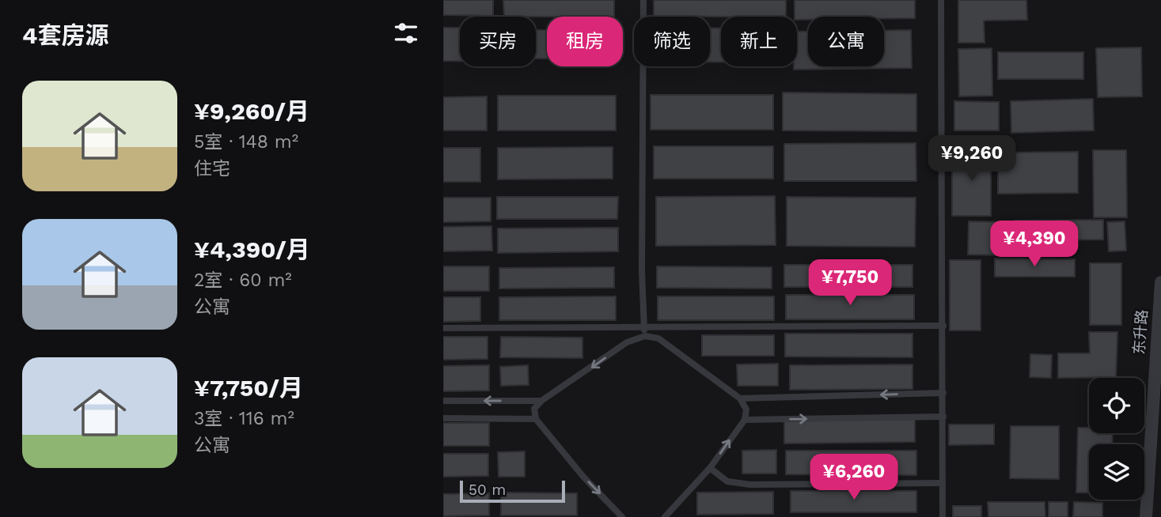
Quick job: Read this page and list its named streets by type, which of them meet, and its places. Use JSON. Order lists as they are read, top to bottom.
{
  "streets": {
    "street": ["东升路"]
  },
  "scale_bar": "50 m",
  "page": {
    "heading": "4套房源",
    "chip": [
      "买房",
      "租房",
      "筛选",
      "新上",
      "公寓"
    ],
    "list": [
      {
        "name": "¥9,260/月",
        "note": "5室 · 148 m² · 住宅"
      },
      {
        "name": "¥4,390/月",
        "note": "2室 · 60 m² · 公寓"
      },
      {
        "name": "¥7,750/月",
        "note": "3室 · 116 m² · 公寓"
      }
    ],
    "price": [
      "¥9,260",
      "¥4,390",
      "¥7,750",
      "¥6,260"
    ],
    "scale": "50 m"
  }
}
